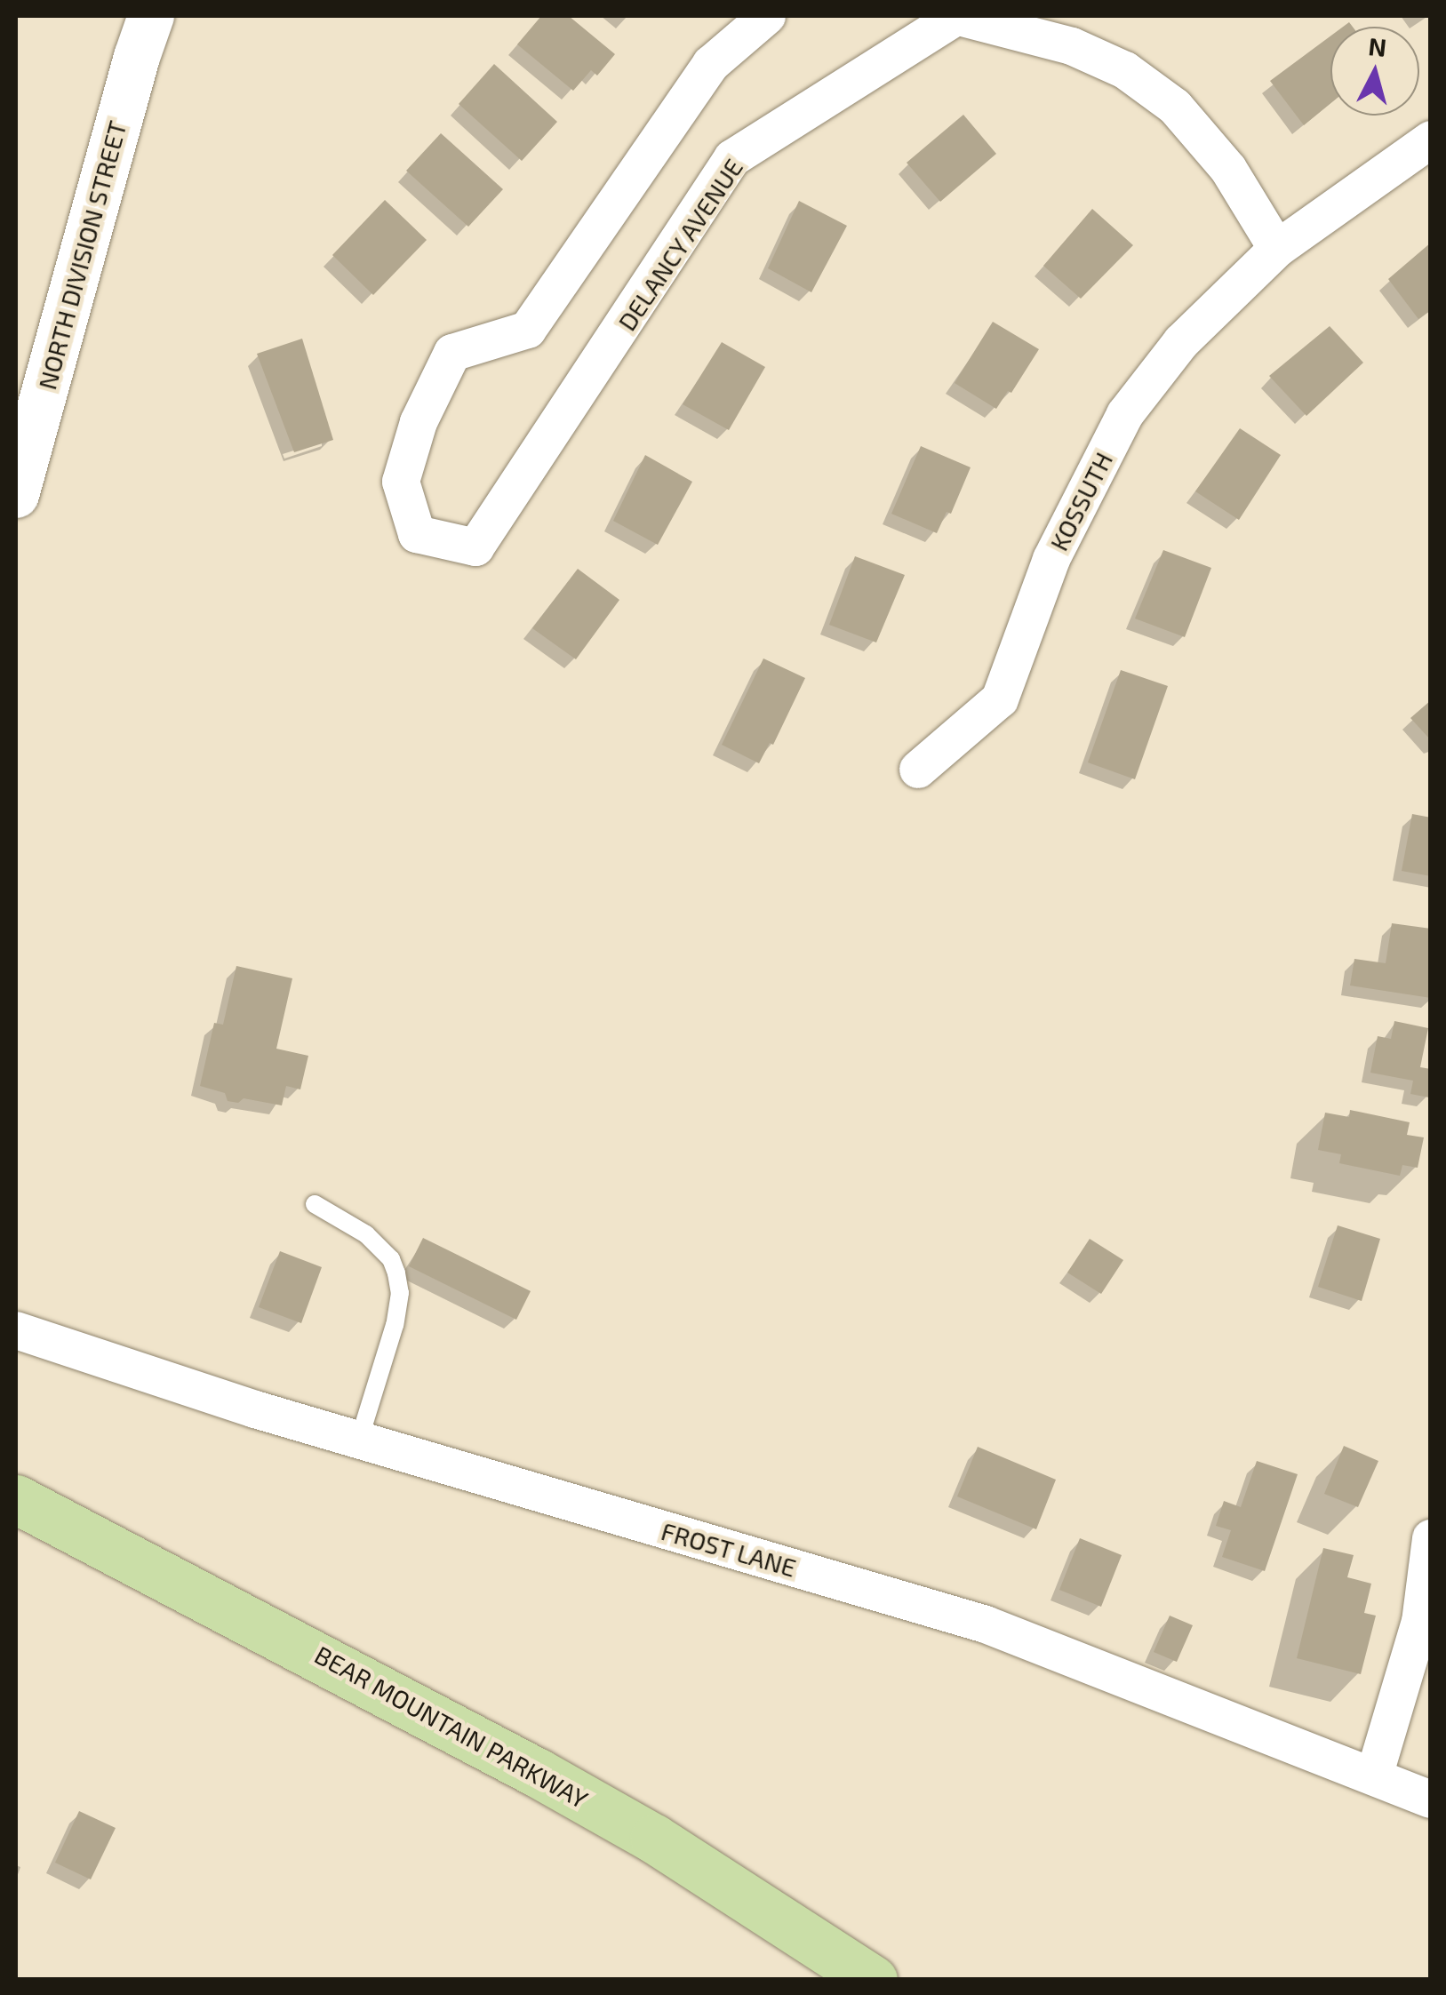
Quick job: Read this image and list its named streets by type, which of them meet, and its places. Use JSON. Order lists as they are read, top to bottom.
{
  "streets": {
    "highway": ["BEAR MOUNTAIN PARKWAY"],
    "street": [
      "DELANCY AVENUE",
      "NORTH DIVISION STREET",
      "KOSSUTH",
      "FROST LANE"
    ]
  },
  "north": "top"
}
